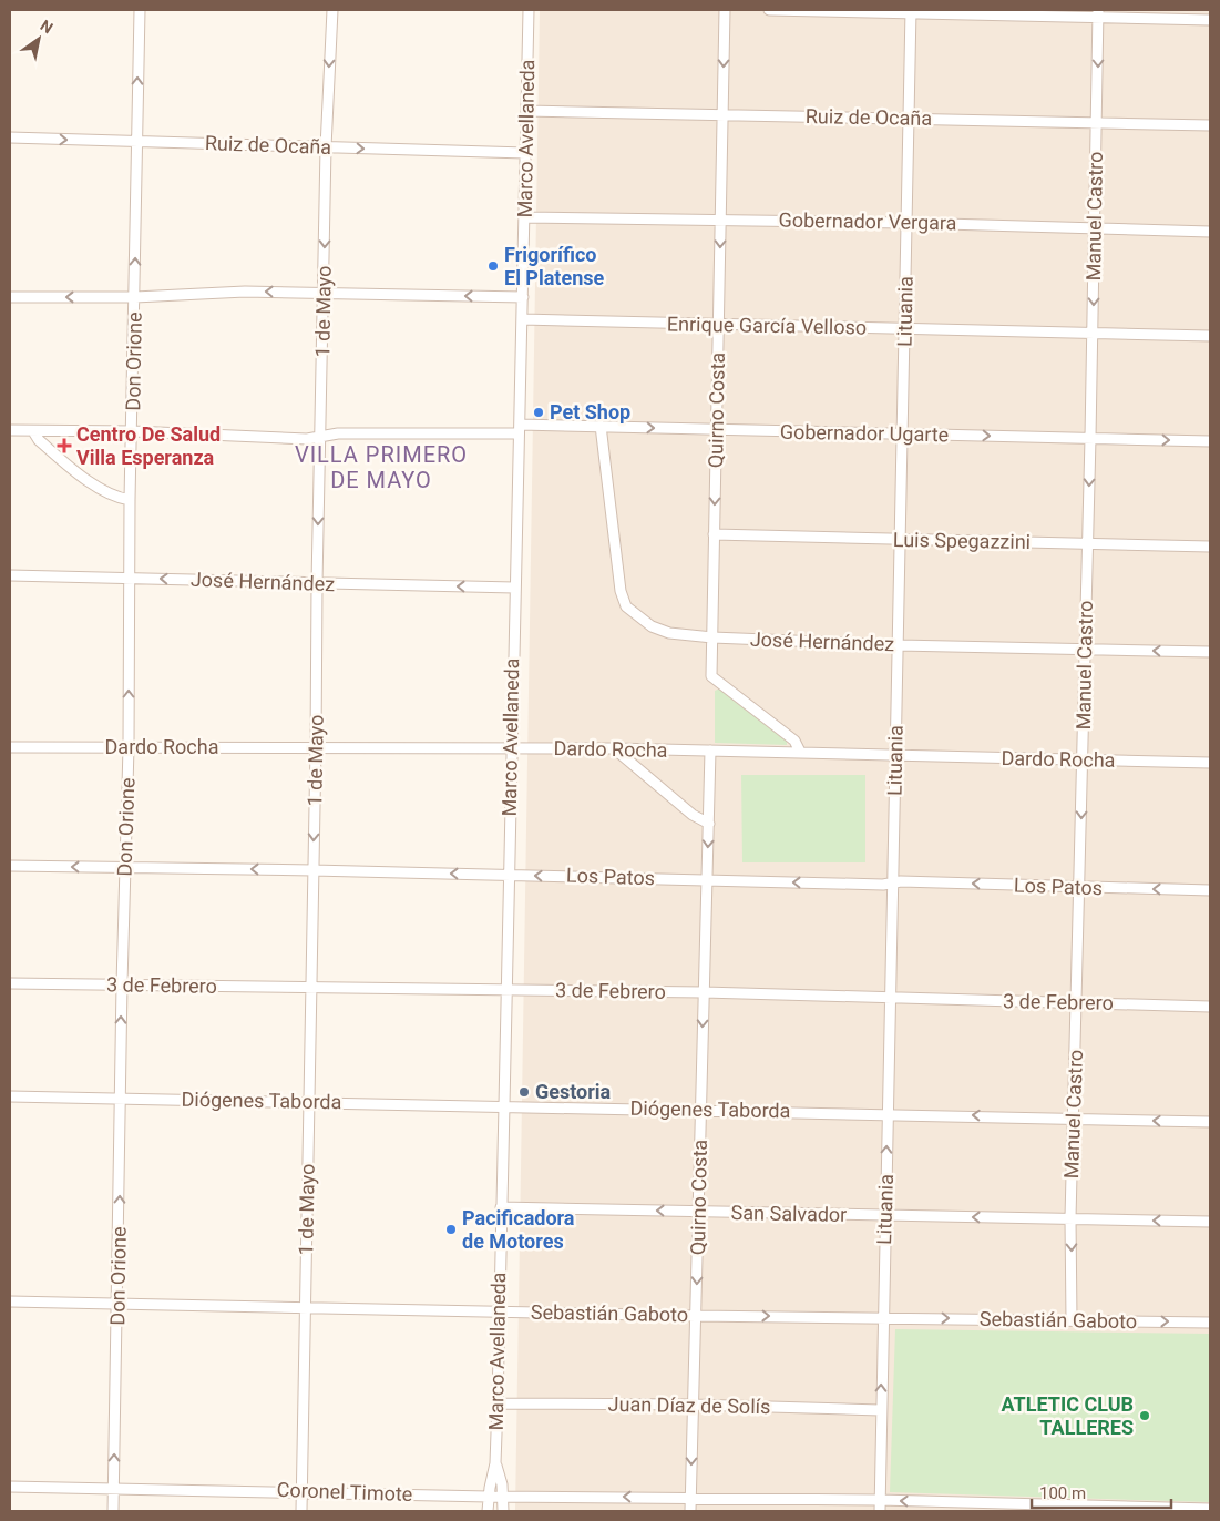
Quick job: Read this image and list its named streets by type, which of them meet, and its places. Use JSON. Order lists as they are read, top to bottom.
{
  "streets": {
    "street": [
      "Ruiz de Ocaña",
      "Marco Avellaneda",
      "Manuel Castro",
      "Gobernador Vergara",
      "1 de Mayo",
      "Lituania",
      "Enrique García Velloso",
      "Don Orione",
      "Quirno Costa",
      "Gobernador Ugarte",
      "Luis Spegazzini",
      "José Hernández",
      "Dardo Rocha",
      "Los Patos",
      "3 de Febrero",
      "Diógenes Taborda",
      "San Salvador",
      "Sebastián Gaboto",
      "Juan Díaz de Solís",
      "Coronel Timote"
    ]
  },
  "crossings": [
    ["Ruiz de Ocaña", "Marco Avellaneda"],
    ["Ruiz de Ocaña", "Manuel Castro"],
    ["Ruiz de Ocaña", "1 de Mayo"],
    ["Ruiz de Ocaña", "Lituania"],
    ["Ruiz de Ocaña", "Don Orione"],
    ["Ruiz de Ocaña", "Quirno Costa"],
    ["Marco Avellaneda", "Gobernador Vergara"],
    ["Marco Avellaneda", "Enrique García Velloso"],
    ["Marco Avellaneda", "Gobernador Ugarte"],
    ["Marco Avellaneda", "José Hernández"],
    ["Marco Avellaneda", "Dardo Rocha"],
    ["Marco Avellaneda", "Los Patos"],
    ["Marco Avellaneda", "3 de Febrero"],
    ["Marco Avellaneda", "Diógenes Taborda"],
    ["Marco Avellaneda", "San Salvador"],
    ["Marco Avellaneda", "Sebastián Gaboto"],
    ["Marco Avellaneda", "Juan Díaz de Solís"],
    ["Marco Avellaneda", "Coronel Timote"],
    ["Manuel Castro", "Gobernador Vergara"],
    ["Manuel Castro", "Enrique García Velloso"],
    ["Manuel Castro", "Gobernador Ugarte"],
    ["Manuel Castro", "Luis Spegazzini"],
    ["Manuel Castro", "José Hernández"],
    ["Manuel Castro", "Dardo Rocha"],
    ["Manuel Castro", "Los Patos"],
    ["Manuel Castro", "3 de Febrero"],
    ["Manuel Castro", "Diógenes Taborda"],
    ["Manuel Castro", "San Salvador"],
    ["Manuel Castro", "Sebastián Gaboto"],
    ["Gobernador Vergara", "Lituania"],
    ["Gobernador Vergara", "Quirno Costa"],
    ["1 de Mayo", "Gobernador Ugarte"],
    ["1 de Mayo", "José Hernández"],
    ["1 de Mayo", "Dardo Rocha"],
    ["1 de Mayo", "Los Patos"],
    ["1 de Mayo", "3 de Febrero"],
    ["1 de Mayo", "Diógenes Taborda"],
    ["1 de Mayo", "Sebastián Gaboto"],
    ["1 de Mayo", "Coronel Timote"],
    ["Lituania", "Enrique García Velloso"],
    ["Lituania", "Gobernador Ugarte"],
    ["Lituania", "Luis Spegazzini"],
    ["Lituania", "José Hernández"],
    ["Lituania", "Dardo Rocha"],
    ["Lituania", "Los Patos"],
    ["Lituania", "3 de Febrero"],
    ["Lituania", "Diógenes Taborda"],
    ["Lituania", "San Salvador"],
    ["Lituania", "Sebastián Gaboto"],
    ["Lituania", "Juan Díaz de Solís"],
    ["Lituania", "Coronel Timote"],
    ["Enrique García Velloso", "Quirno Costa"],
    ["Don Orione", "Gobernador Ugarte"],
    ["Don Orione", "José Hernández"],
    ["Don Orione", "Dardo Rocha"],
    ["Don Orione", "Los Patos"],
    ["Don Orione", "3 de Febrero"],
    ["Don Orione", "Diógenes Taborda"],
    ["Don Orione", "Sebastián Gaboto"],
    ["Don Orione", "Coronel Timote"],
    ["Quirno Costa", "Gobernador Ugarte"],
    ["Quirno Costa", "Luis Spegazzini"],
    ["Quirno Costa", "José Hernández"],
    ["Quirno Costa", "Dardo Rocha"],
    ["Quirno Costa", "Los Patos"],
    ["Quirno Costa", "3 de Febrero"],
    ["Quirno Costa", "Diógenes Taborda"],
    ["Quirno Costa", "San Salvador"],
    ["Quirno Costa", "Sebastián Gaboto"],
    ["Quirno Costa", "Juan Díaz de Solís"],
    ["Quirno Costa", "Coronel Timote"],
    ["Gobernador Ugarte", "José Hernández"]
  ],
  "one_way": [
    "Manuel Castro",
    "1 de Mayo",
    "Don Orione",
    "Quirno Costa",
    "Gobernador Ugarte",
    "José Hernández",
    "Los Patos",
    "San Salvador",
    "Sebastián Gaboto"
  ],
  "districts": ["VILLA PRIMERO DE MAYO"],
  "places": {
    "other": [
      "Frigorífico El Platense",
      "Pet Shop",
      "Gestoria",
      "Pacificadora de Motores",
      "ATLETIC CLUB TALLERES"
    ],
    "health": ["Centro De Salud Villa Esperanza"]
  },
  "scale_bar": "100 m",
  "north": "top right"
}
